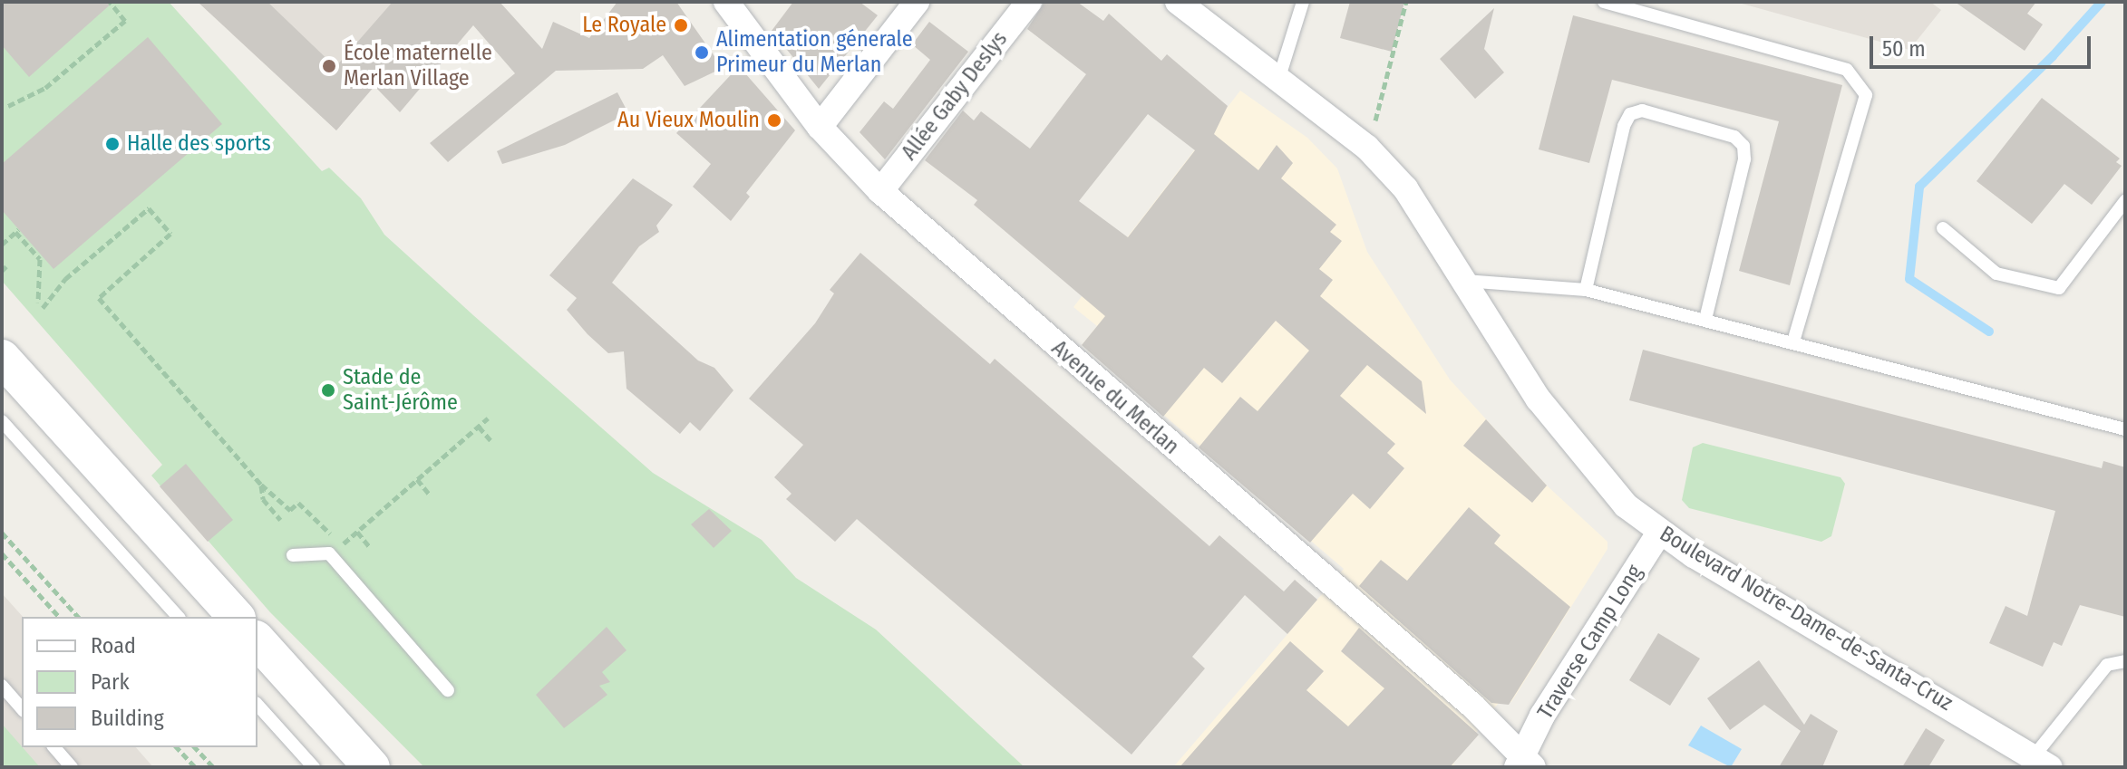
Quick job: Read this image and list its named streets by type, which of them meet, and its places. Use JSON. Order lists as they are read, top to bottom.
{
  "streets": {
    "street": [
      "Allée Gaby Deslys",
      "Avenue du Merlan",
      "Boulevard Notre-Dame-de-Santa-Cruz",
      "Traverse Camp Long"
    ]
  },
  "crossings": [
    ["Allée Gaby Deslys", "Avenue du Merlan"],
    ["Avenue du Merlan", "Traverse Camp Long"],
    ["Boulevard Notre-Dame-de-Santa-Cruz", "Traverse Camp Long"]
  ],
  "places": [
    "Le Royale",
    "Alimentation génerale Primeur du Merlan",
    "École maternelle Merlan Village",
    "Au Vieux Moulin",
    "Halle des sports",
    "Stade de Saint-Jérôme"
  ],
  "legend": ["Road", "Park", "Building"],
  "scale_bar": "50 m"
}
